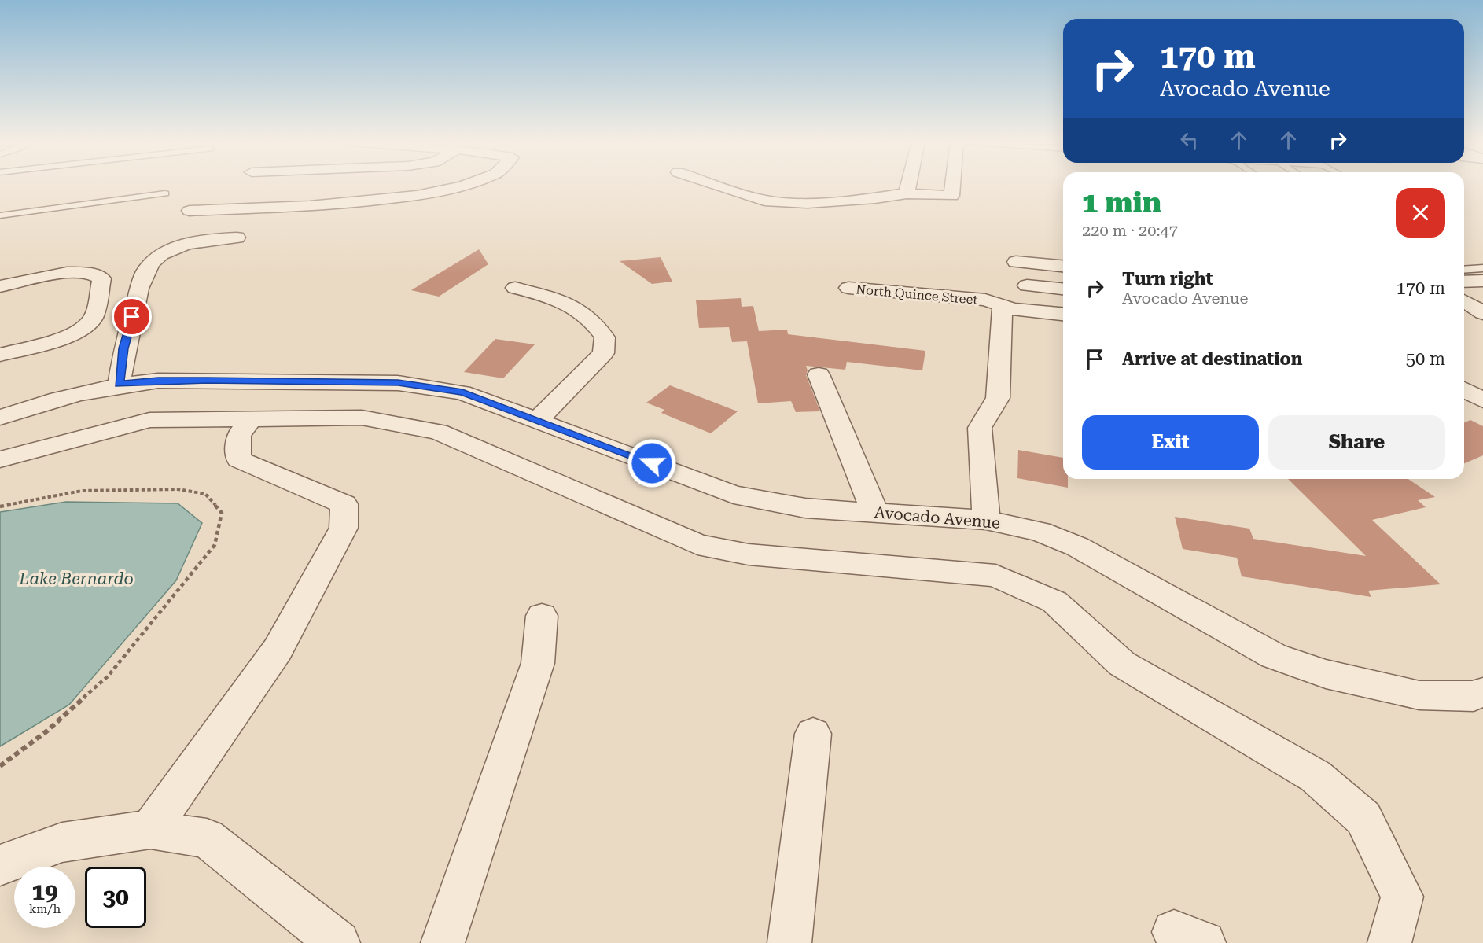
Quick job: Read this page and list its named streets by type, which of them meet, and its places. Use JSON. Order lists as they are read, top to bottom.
{
  "streets": {
    "street": ["North Quince Street", "Avocado Avenue"]
  },
  "water": ["Lake Bernardo"],
  "page": {
    "turn": ["170 m", "Avocado Avenue"],
    "heading": ["1 min", "220 m · 20:47"],
    "list": [
      {
        "name": "Turn right",
        "note": "Avocado Avenue",
        "value": "170 m"
      },
      {
        "name": "Arrive at destination",
        "value": "50 m"
      }
    ],
    "buttons": ["Exit", "Share"],
    "speed": "19 km/h",
    "limit": "30"
  }
}
